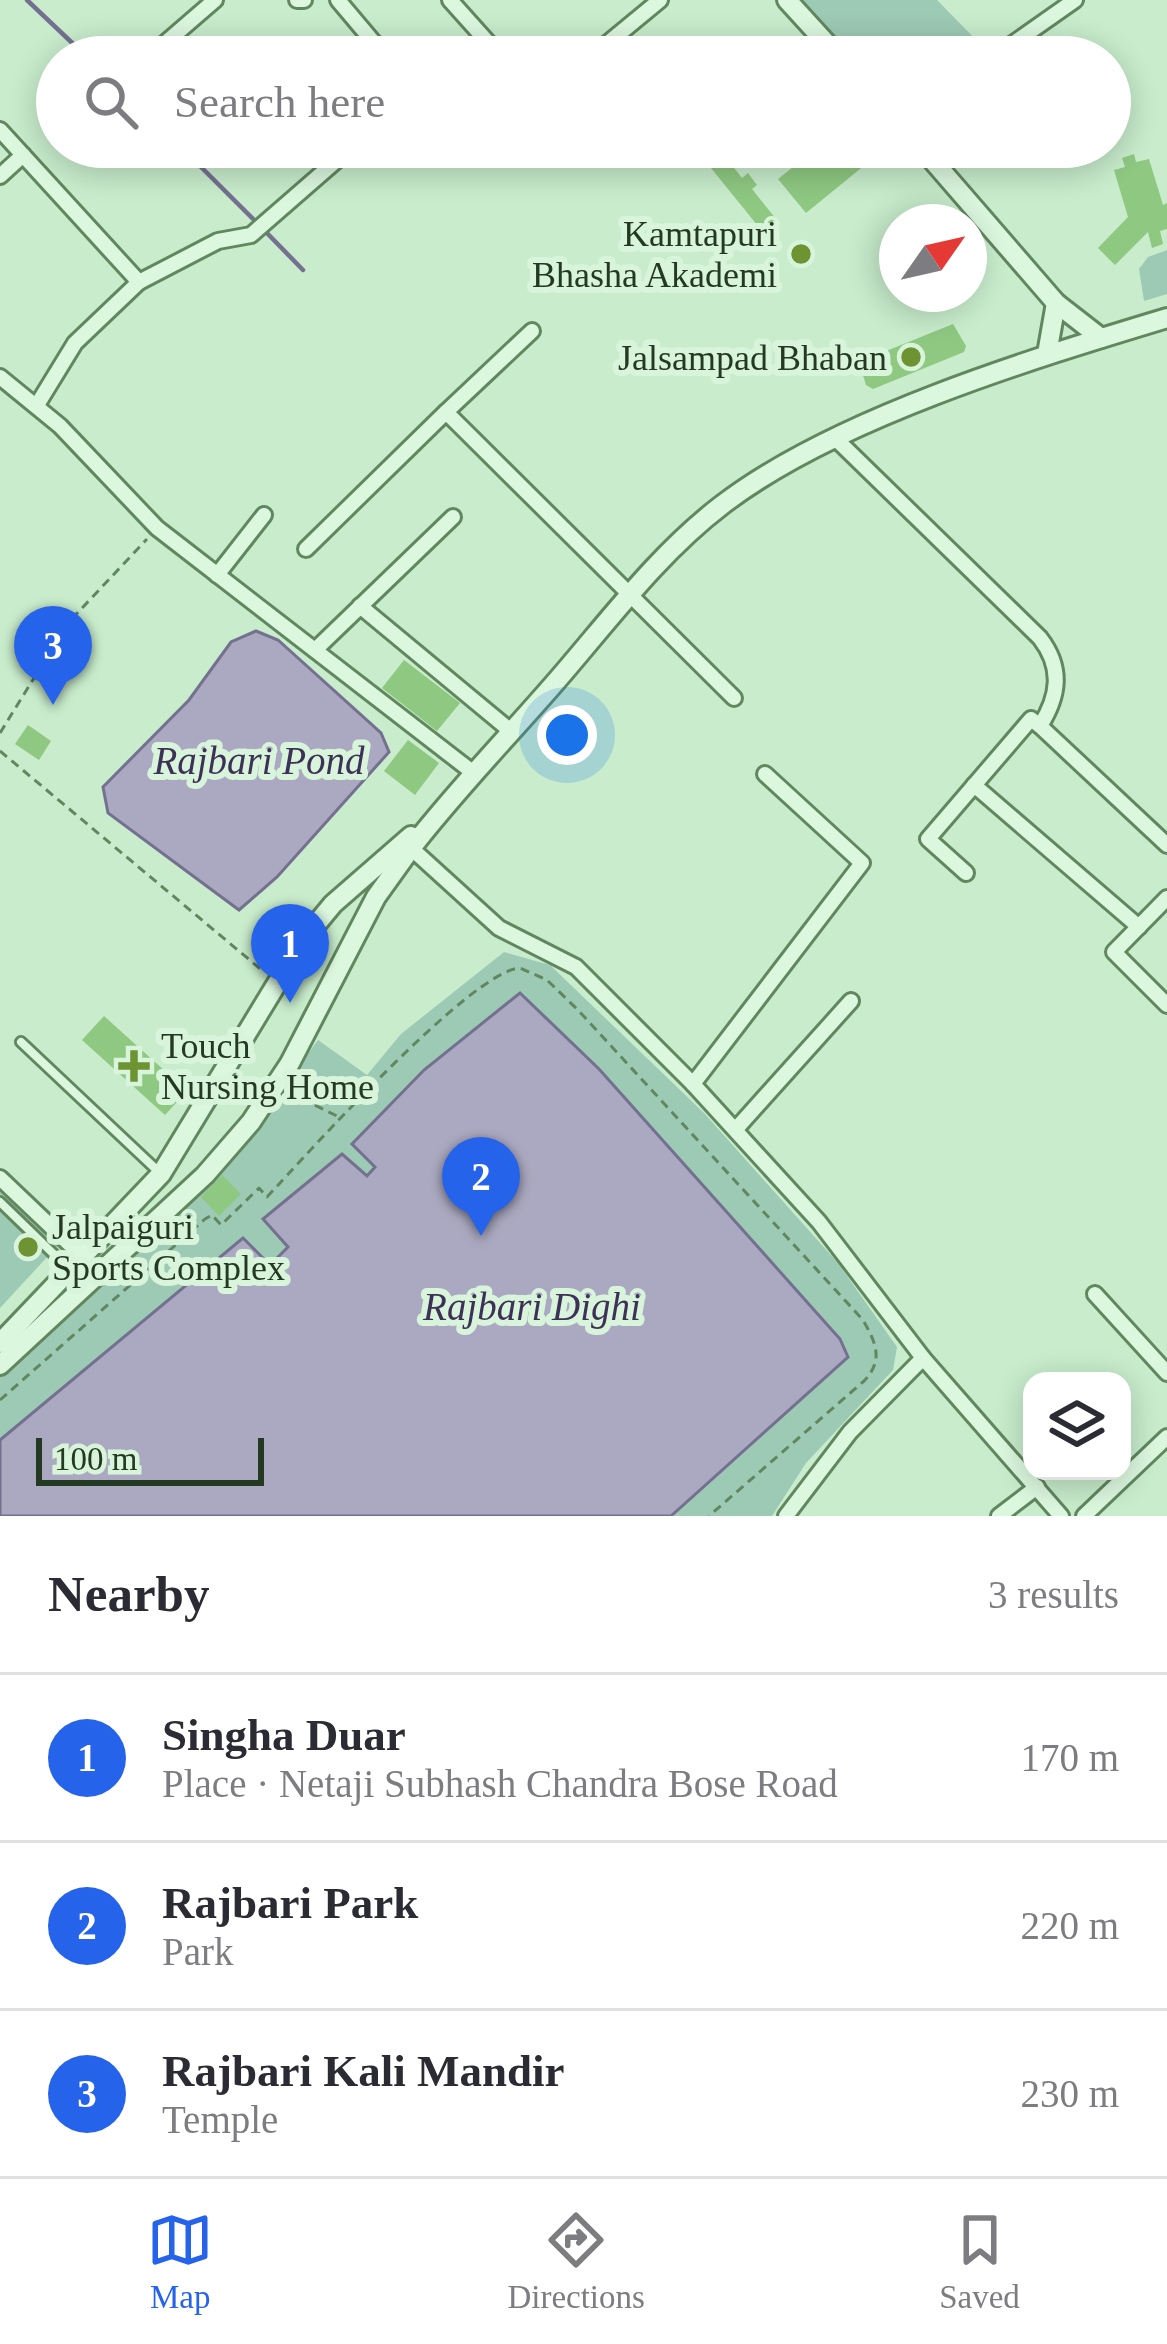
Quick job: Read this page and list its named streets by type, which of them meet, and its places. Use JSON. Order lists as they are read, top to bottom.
{
  "water": ["Rajbari Pond", "Rajbari Dighi"],
  "places": {
    "other": ["Kamtapuri Bhasha Akademi", "Jalsampad Bhaban", "Jalpaiguri Sports Complex"],
    "health": ["Touch Nursing Home"]
  },
  "scale_bar": "100 m",
  "north": "top right",
  "page": {
    "search": "Search here",
    "pins": ["3", "1", "2"],
    "scale": "100 m",
    "heading": ["Nearby", "3 results"],
    "list": [
      {
        "mark": "1",
        "name": "Singha Duar",
        "note": "Place · Netaji Subhash Chandra Bose Road",
        "value": "170 m"
      },
      {
        "mark": "2",
        "name": "Rajbari Park",
        "note": "Park",
        "value": "220 m"
      },
      {
        "mark": "3",
        "name": "Rajbari Kali Mandir",
        "note": "Temple",
        "value": "230 m"
      }
    ],
    "nav": ["Map", "Directions", "Saved"]
  }
}
